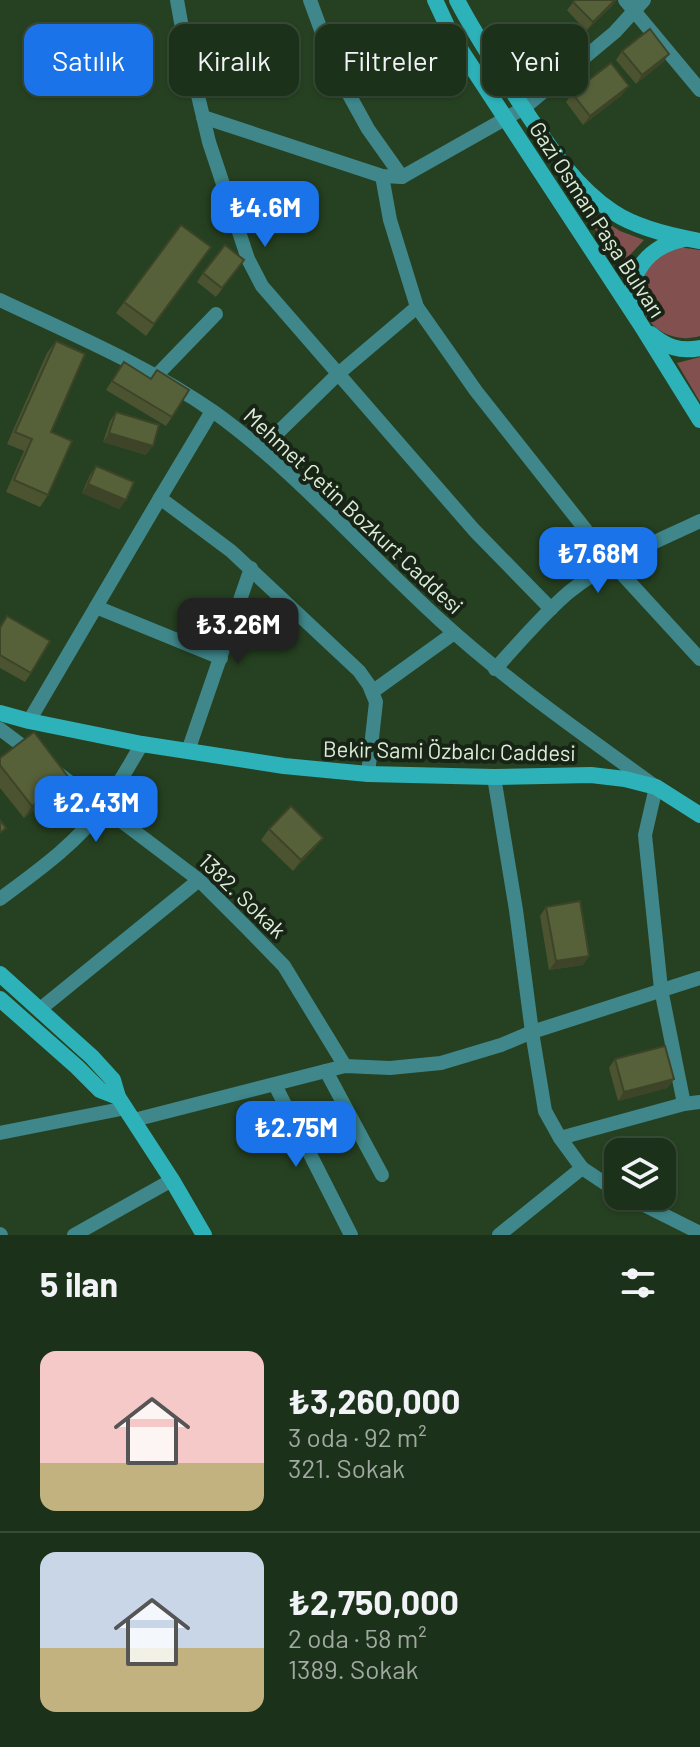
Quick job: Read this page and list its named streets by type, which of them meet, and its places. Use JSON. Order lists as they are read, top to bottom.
{
  "streets": {
    "street": [
      "Gazi Osman Paşa Bulvarı",
      "Mehmet Çetin Bozkurt Caddesi",
      "Bekir Sami Özbalcı Caddesi",
      "1382. Sokak"
    ]
  },
  "crossings": [
    ["Mehmet Çetin Bozkurt Caddesi", "Bekir Sami Özbalcı Caddesi"]
  ],
  "page": {
    "chip": [
      "Satılık",
      "Kiralık",
      "Filtreler",
      "Yeni"
    ],
    "price": [
      "₺4.6M",
      "₺7.68M",
      "₺3.26M",
      "₺2.43M",
      "₺2.75M"
    ],
    "heading": "5 ilan",
    "list": [
      {
        "name": "₺3,260,000",
        "note": "3 oda · 92 m² · 321. Sokak"
      },
      {
        "name": "₺2,750,000",
        "note": "2 oda · 58 m² · 1389. Sokak"
      }
    ]
  }
}
